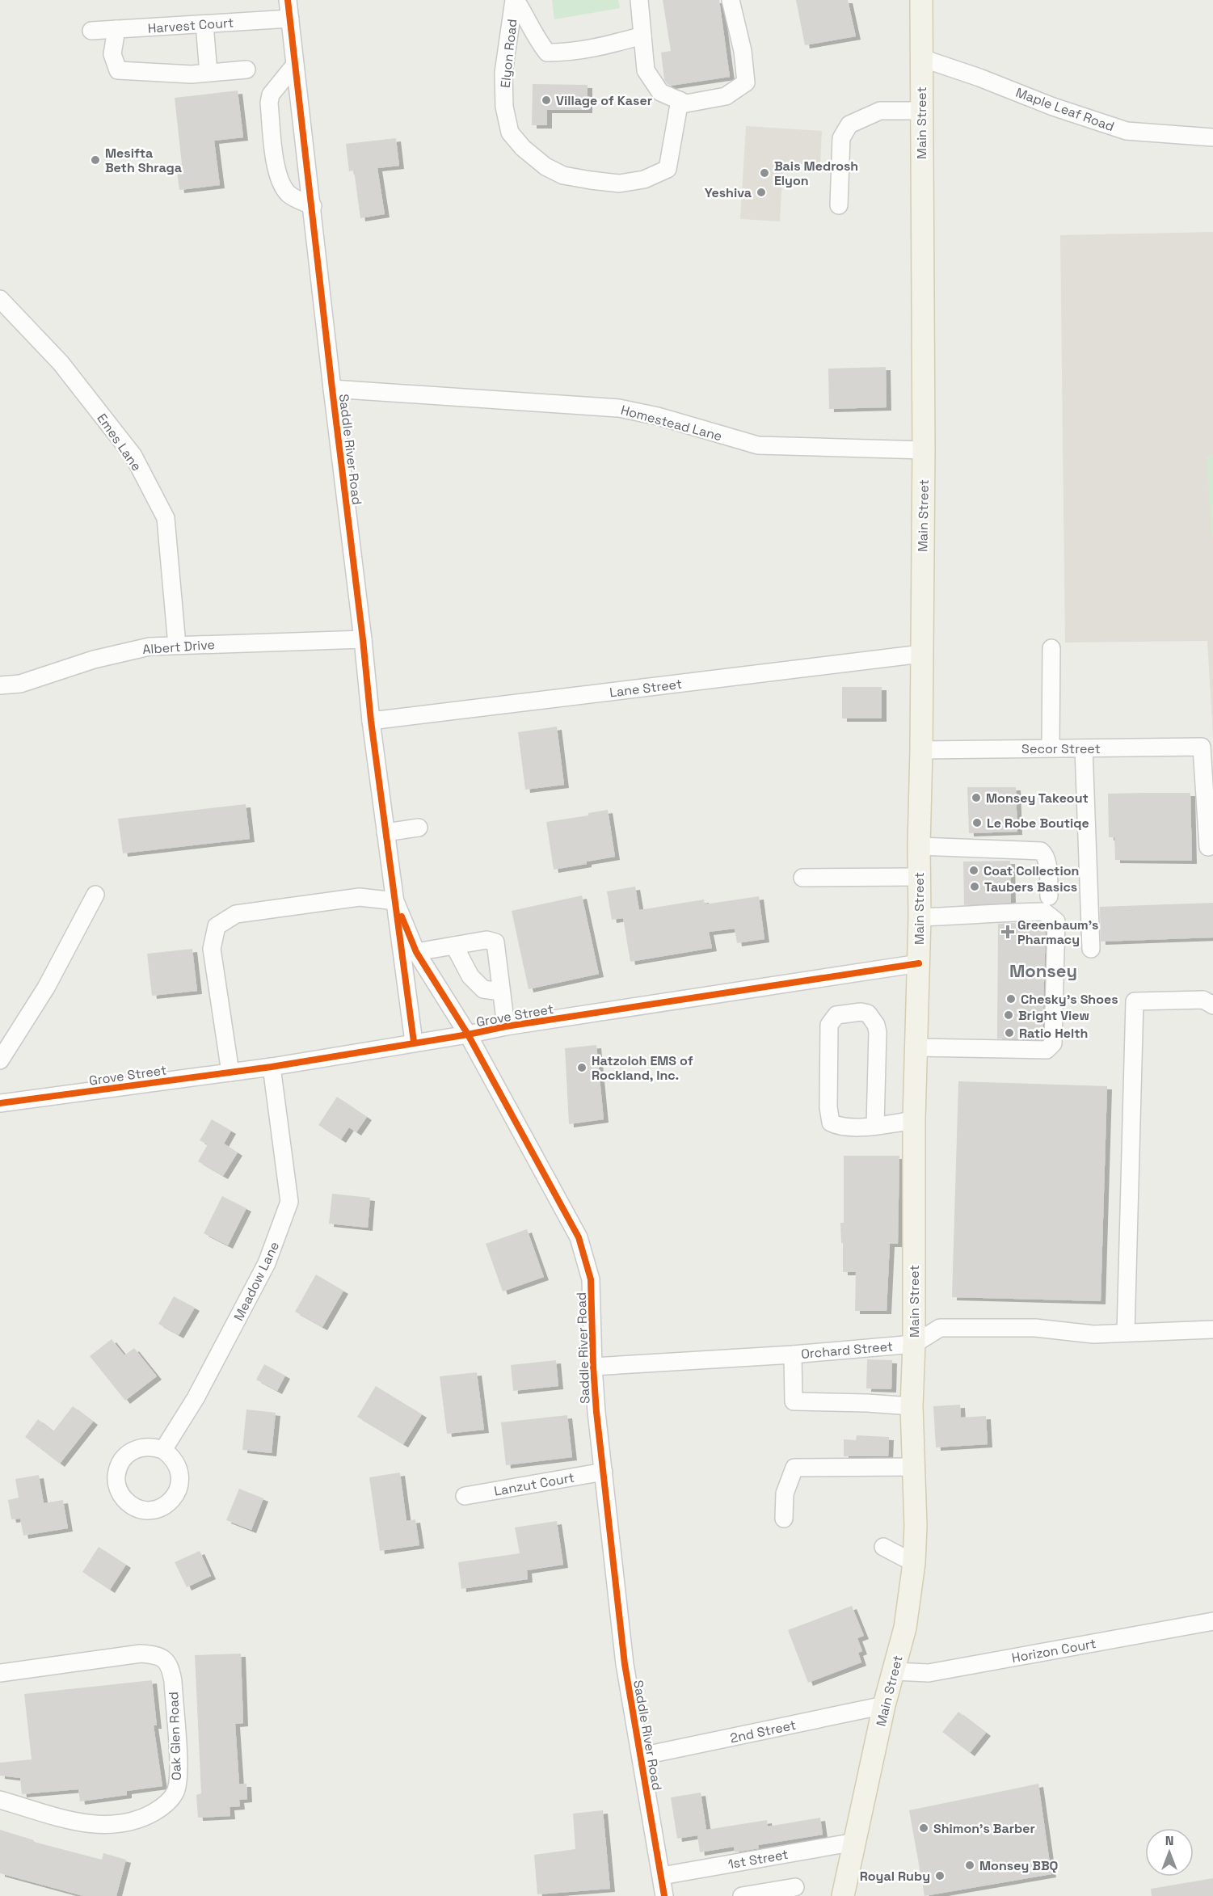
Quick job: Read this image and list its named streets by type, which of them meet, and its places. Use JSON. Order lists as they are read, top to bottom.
{
  "streets": {
    "main road": ["Main Street"],
    "street": [
      "Harvest Court",
      "Elyon Road",
      "Maple Leaf Road",
      "Homestead Lane",
      "Emes Lane",
      "Saddle River Road",
      "Albert Drive",
      "Lane Street",
      "Secor Street",
      "Grove Street",
      "Meadow Lane",
      "Orchard Street",
      "Lanzut Court",
      "Horizon Court",
      "2nd Street",
      "Oak Glen Road",
      "1st Street"
    ]
  },
  "crossings": [
    ["Harvest Court", "Saddle River Road"],
    ["Maple Leaf Road", "Main Street"],
    ["Main Street", "Homestead Lane"],
    ["Main Street", "Lane Street"],
    ["Main Street", "Secor Street"],
    ["Main Street", "Grove Street"],
    ["Main Street", "Orchard Street"],
    ["Main Street", "Horizon Court"],
    ["Main Street", "2nd Street"],
    ["Main Street", "1st Street"],
    ["Homestead Lane", "Saddle River Road"],
    ["Emes Lane", "Albert Drive"],
    ["Saddle River Road", "Albert Drive"],
    ["Saddle River Road", "Lane Street"],
    ["Saddle River Road", "Grove Street"],
    ["Saddle River Road", "Orchard Street"],
    ["Saddle River Road", "Lanzut Court"],
    ["Saddle River Road", "2nd Street"],
    ["Saddle River Road", "1st Street"],
    ["Grove Street", "Meadow Lane"]
  ],
  "districts": ["Monsey"],
  "places": {
    "other": [
      "Village of Kaser",
      "Mesifta Beth Shraga",
      "Bais Medrosh Elyon",
      "Yeshiva",
      "Monsey Takeout",
      "Le Robe Boutiqe",
      "Coat Collection",
      "Taubers Basics",
      "Chesky's Shoes",
      "Bright View",
      "Ratio Helth",
      "Hatzoloh EMS of Rockland, Inc.",
      "Shimon's Barber",
      "Monsey BBQ",
      "Royal Ruby"
    ],
    "health": ["Greenbaum's Pharmacy"]
  },
  "north": "top"
}
